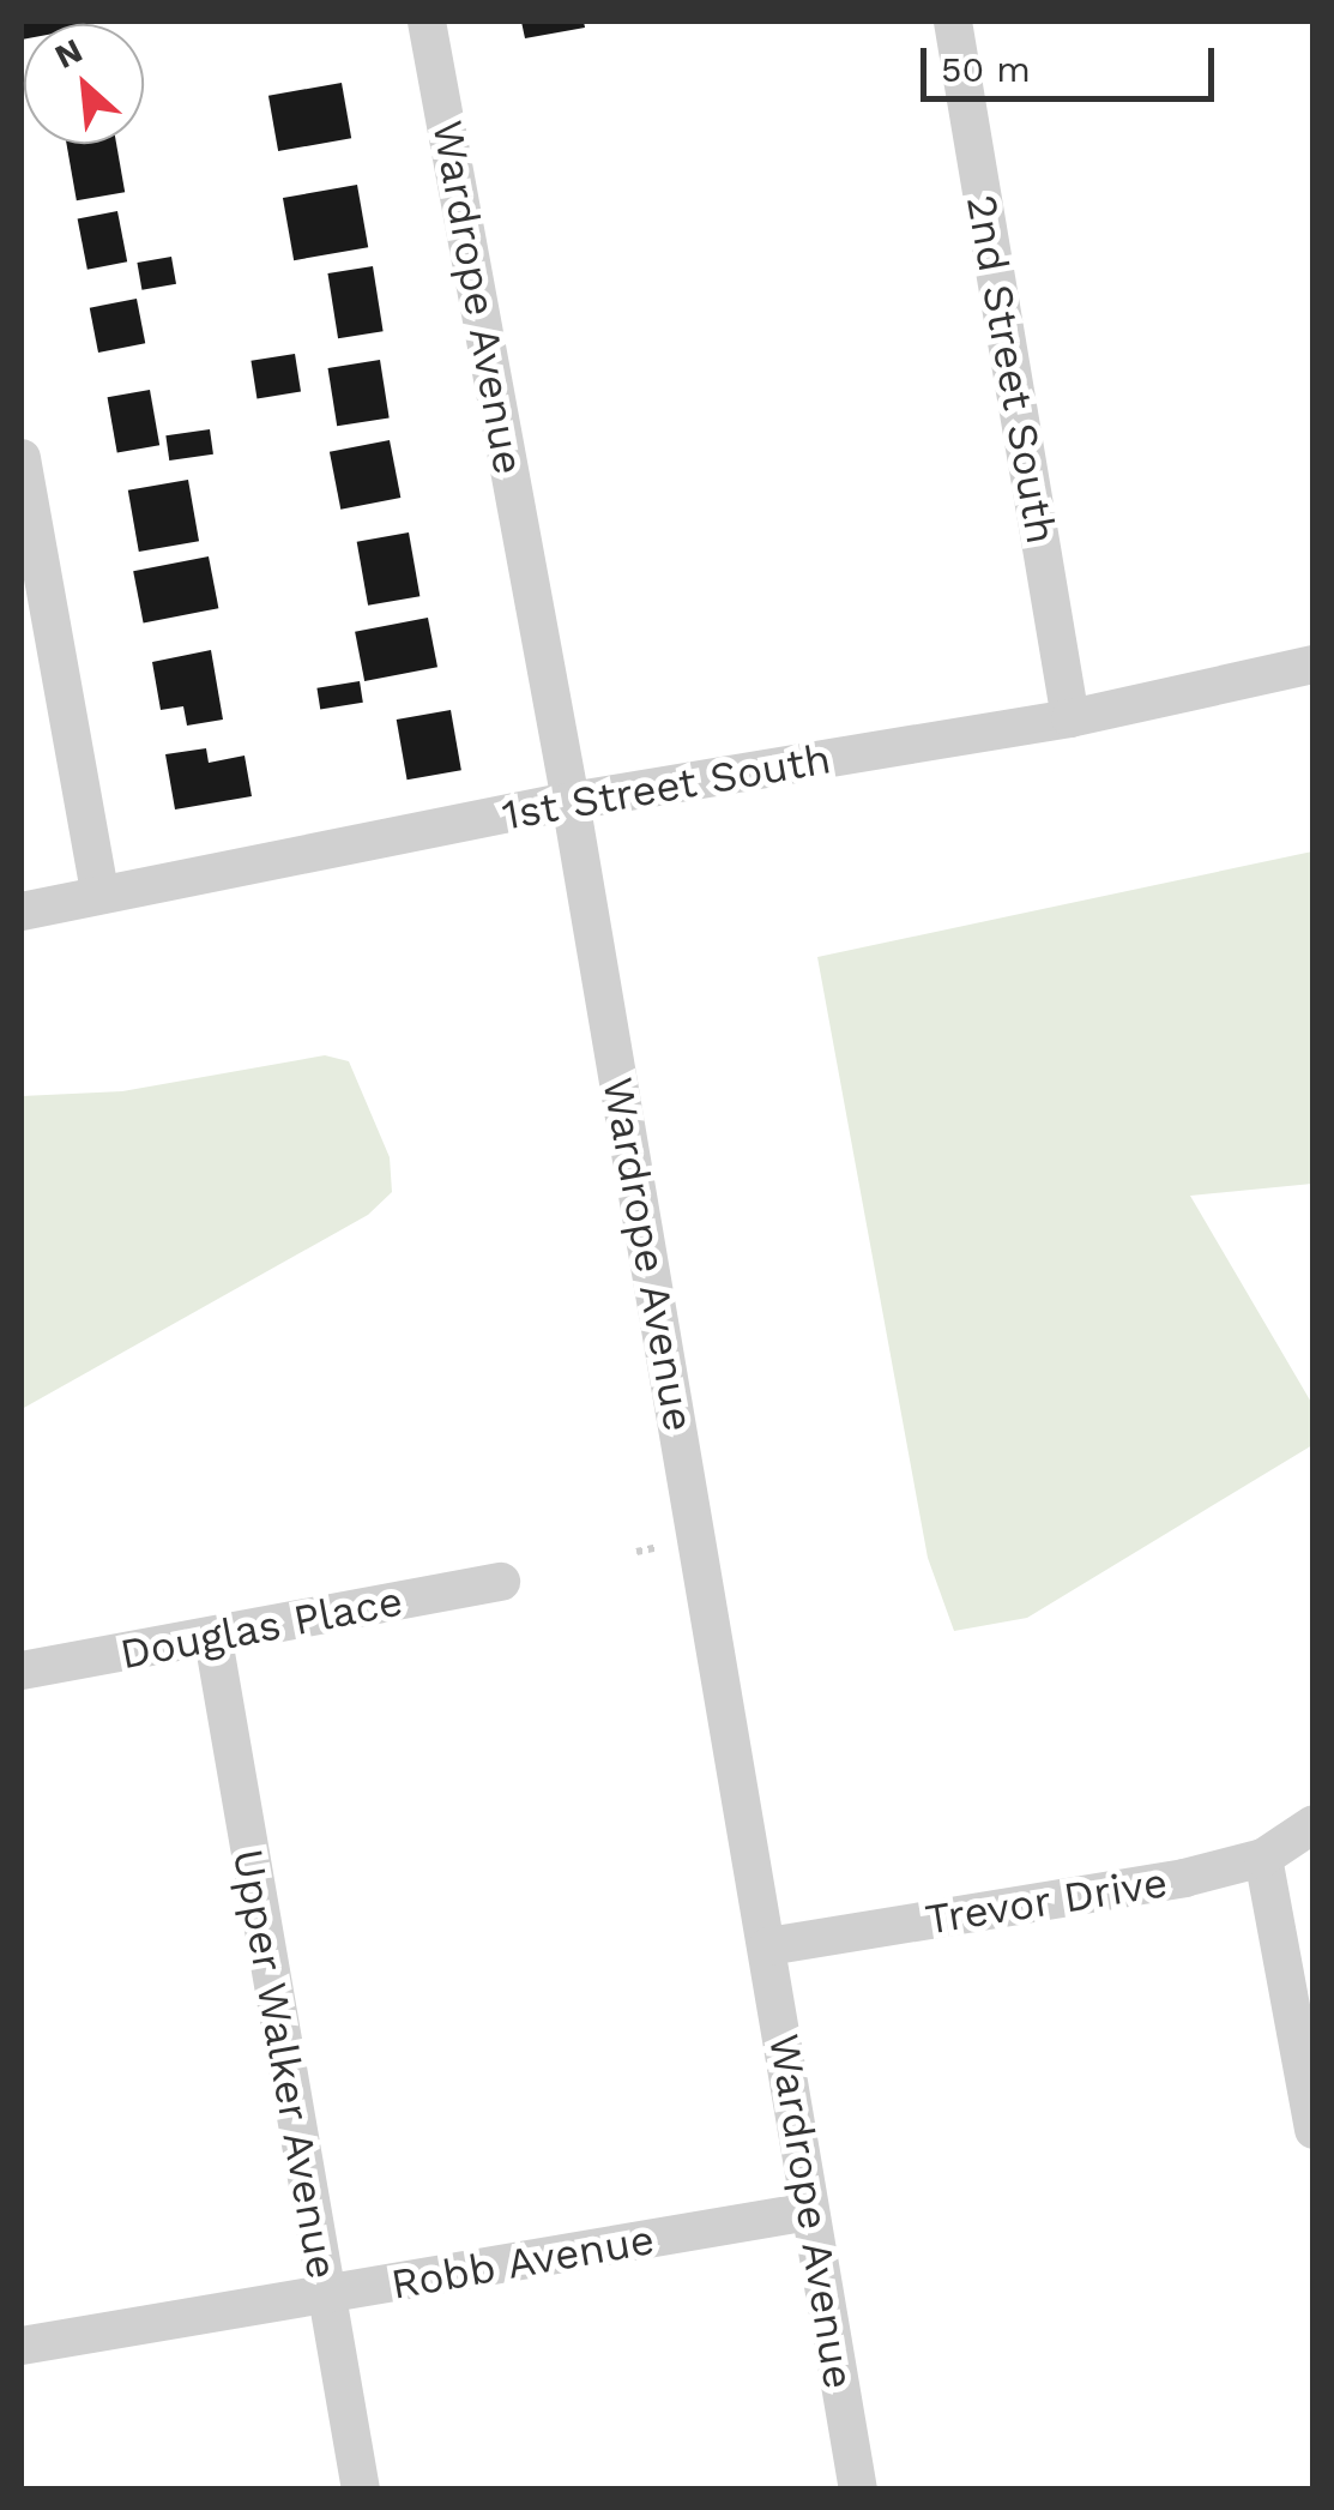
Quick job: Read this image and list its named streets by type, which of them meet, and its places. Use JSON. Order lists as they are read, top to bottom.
{
  "streets": {
    "street": [
      "Wardrope Avenue",
      "2nd Street South",
      "1st Street South",
      "Douglas Place",
      "Trevor Drive",
      "Upper Walker Avenue",
      "Robb Avenue"
    ]
  },
  "crossings": [
    ["Wardrope Avenue", "1st Street South"],
    ["Wardrope Avenue", "Trevor Drive"],
    ["Wardrope Avenue", "Robb Avenue"],
    ["2nd Street South", "1st Street South"],
    ["Douglas Place", "Upper Walker Avenue"],
    ["Upper Walker Avenue", "Robb Avenue"]
  ],
  "scale_bar": "50 m",
  "north": "top left"
}
